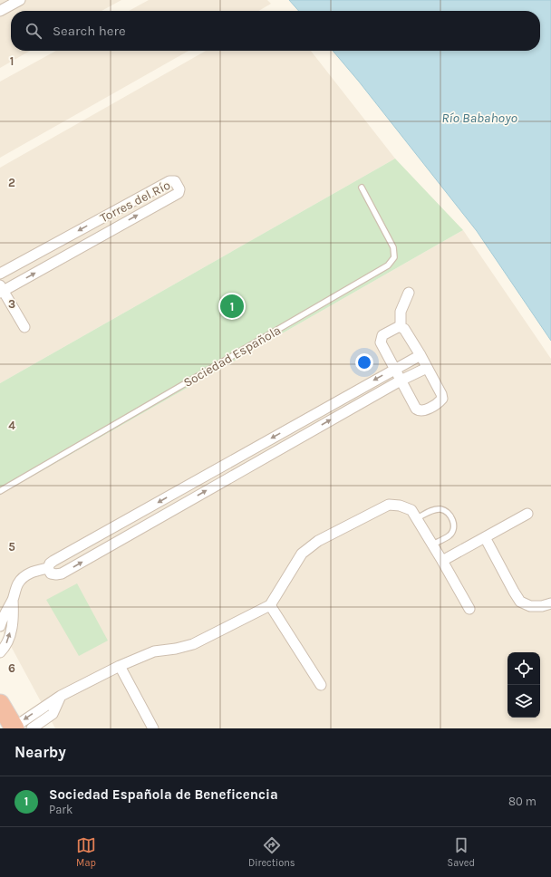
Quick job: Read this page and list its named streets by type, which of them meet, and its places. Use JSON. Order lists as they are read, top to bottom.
{
  "streets": {
    "street": ["Torres del Río"],
    "lane": ["Sociedad Española"]
  },
  "water": ["Río Babahoyo"],
  "page": {
    "search": "Search here",
    "pins": "1",
    "heading": "Nearby",
    "list": [
      {
        "mark": "1",
        "name": "Sociedad Española de Beneficencia",
        "note": "Park",
        "value": "80 m"
      }
    ],
    "nav": ["Map", "Directions", "Saved"]
  },
  "grid": {
    "rows": [
      "1",
      "2",
      "3",
      "4",
      "5",
      "6"
    ]
  }
}
